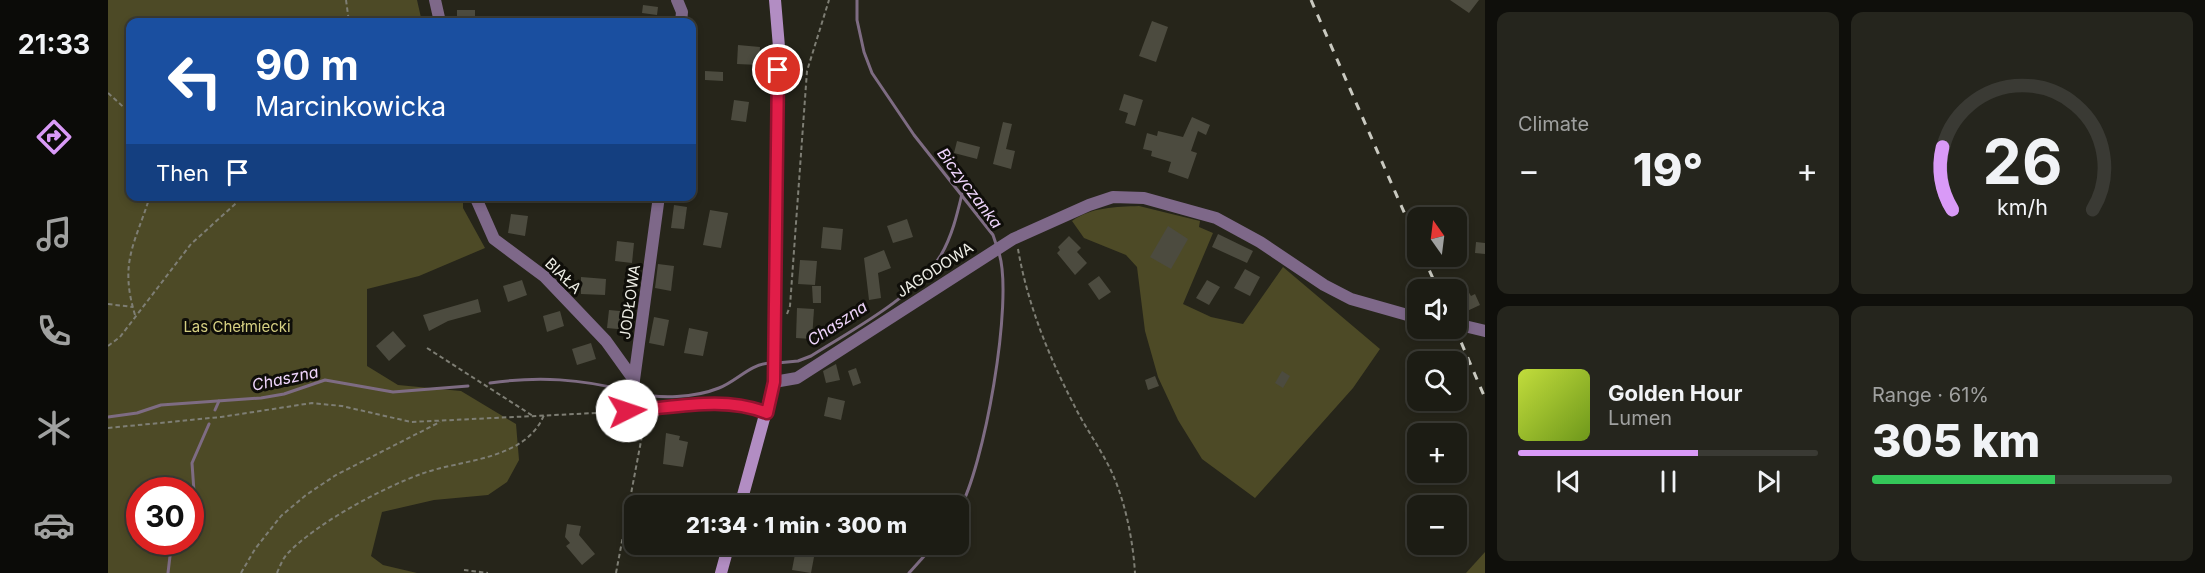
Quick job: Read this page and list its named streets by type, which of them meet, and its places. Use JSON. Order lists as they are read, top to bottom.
{
  "streets": {
    "street": ["JAGODOWA", "BIAŁA", "JODŁOWA"]
  },
  "crossings": [
    ["BIAŁA", "JODŁOWA"]
  ],
  "water": ["Biczyczanka", "Chaszna"],
  "parks": ["Las Chełmiecki"],
  "north": "top",
  "page": {
    "tabs": "21:33",
    "tile": [
      "Climate",
      ["Range · 61%", "305 km"]
    ],
    "turn": ["90 m", "Marcinkowicka"],
    "then": "Then",
    "heat": ["−", "19°", "+"],
    "map_buttons": ["+", "−"],
    "song": ["Golden Hour", "Lumen"],
    "limit": "30",
    "trip": "21:34 · 1 min · 300 m",
    "gauge": ["26", "km/h"]
  }
}
